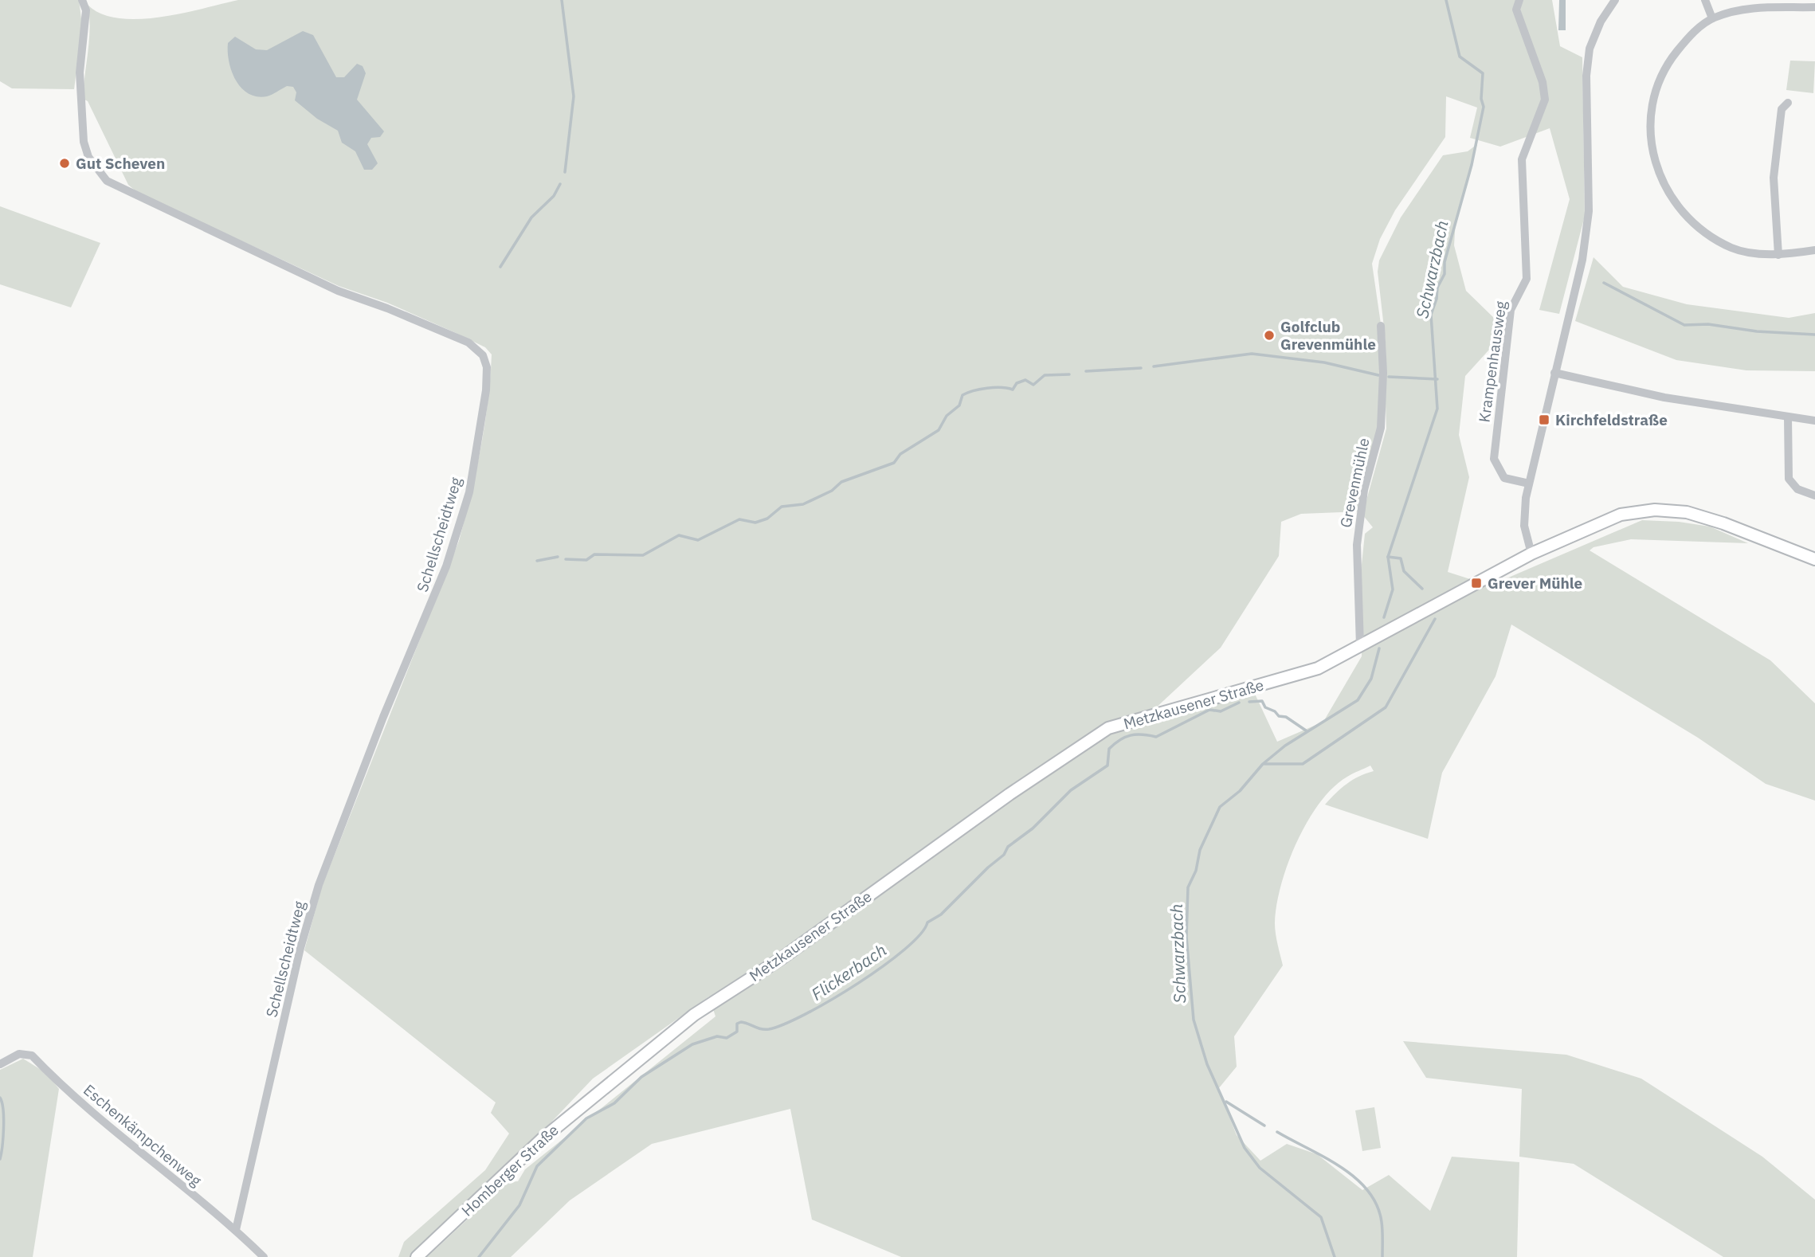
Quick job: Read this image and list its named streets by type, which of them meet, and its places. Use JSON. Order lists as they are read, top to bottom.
{
  "streets": {
    "main road": ["Metzkausener Straße", "Homberger Straße"],
    "street": [
      "Krampenhausweg",
      "Grevenmühle",
      "Schellscheidtweg",
      "Eschenkämpchenweg"
    ]
  },
  "crossings": [
    ["Grevenmühle", "Metzkausener Straße"],
    ["Schellscheidtweg", "Eschenkämpchenweg"],
    ["Metzkausener Straße", "Homberger Straße"]
  ],
  "water": ["Schwarzbach", "Flickerbach"],
  "places": {
    "other": ["Gut Scheven", "Golfclub Grevenmühle"],
    "transit": ["Kirchfeldstraße", "Grever Mühle"]
  }
}
